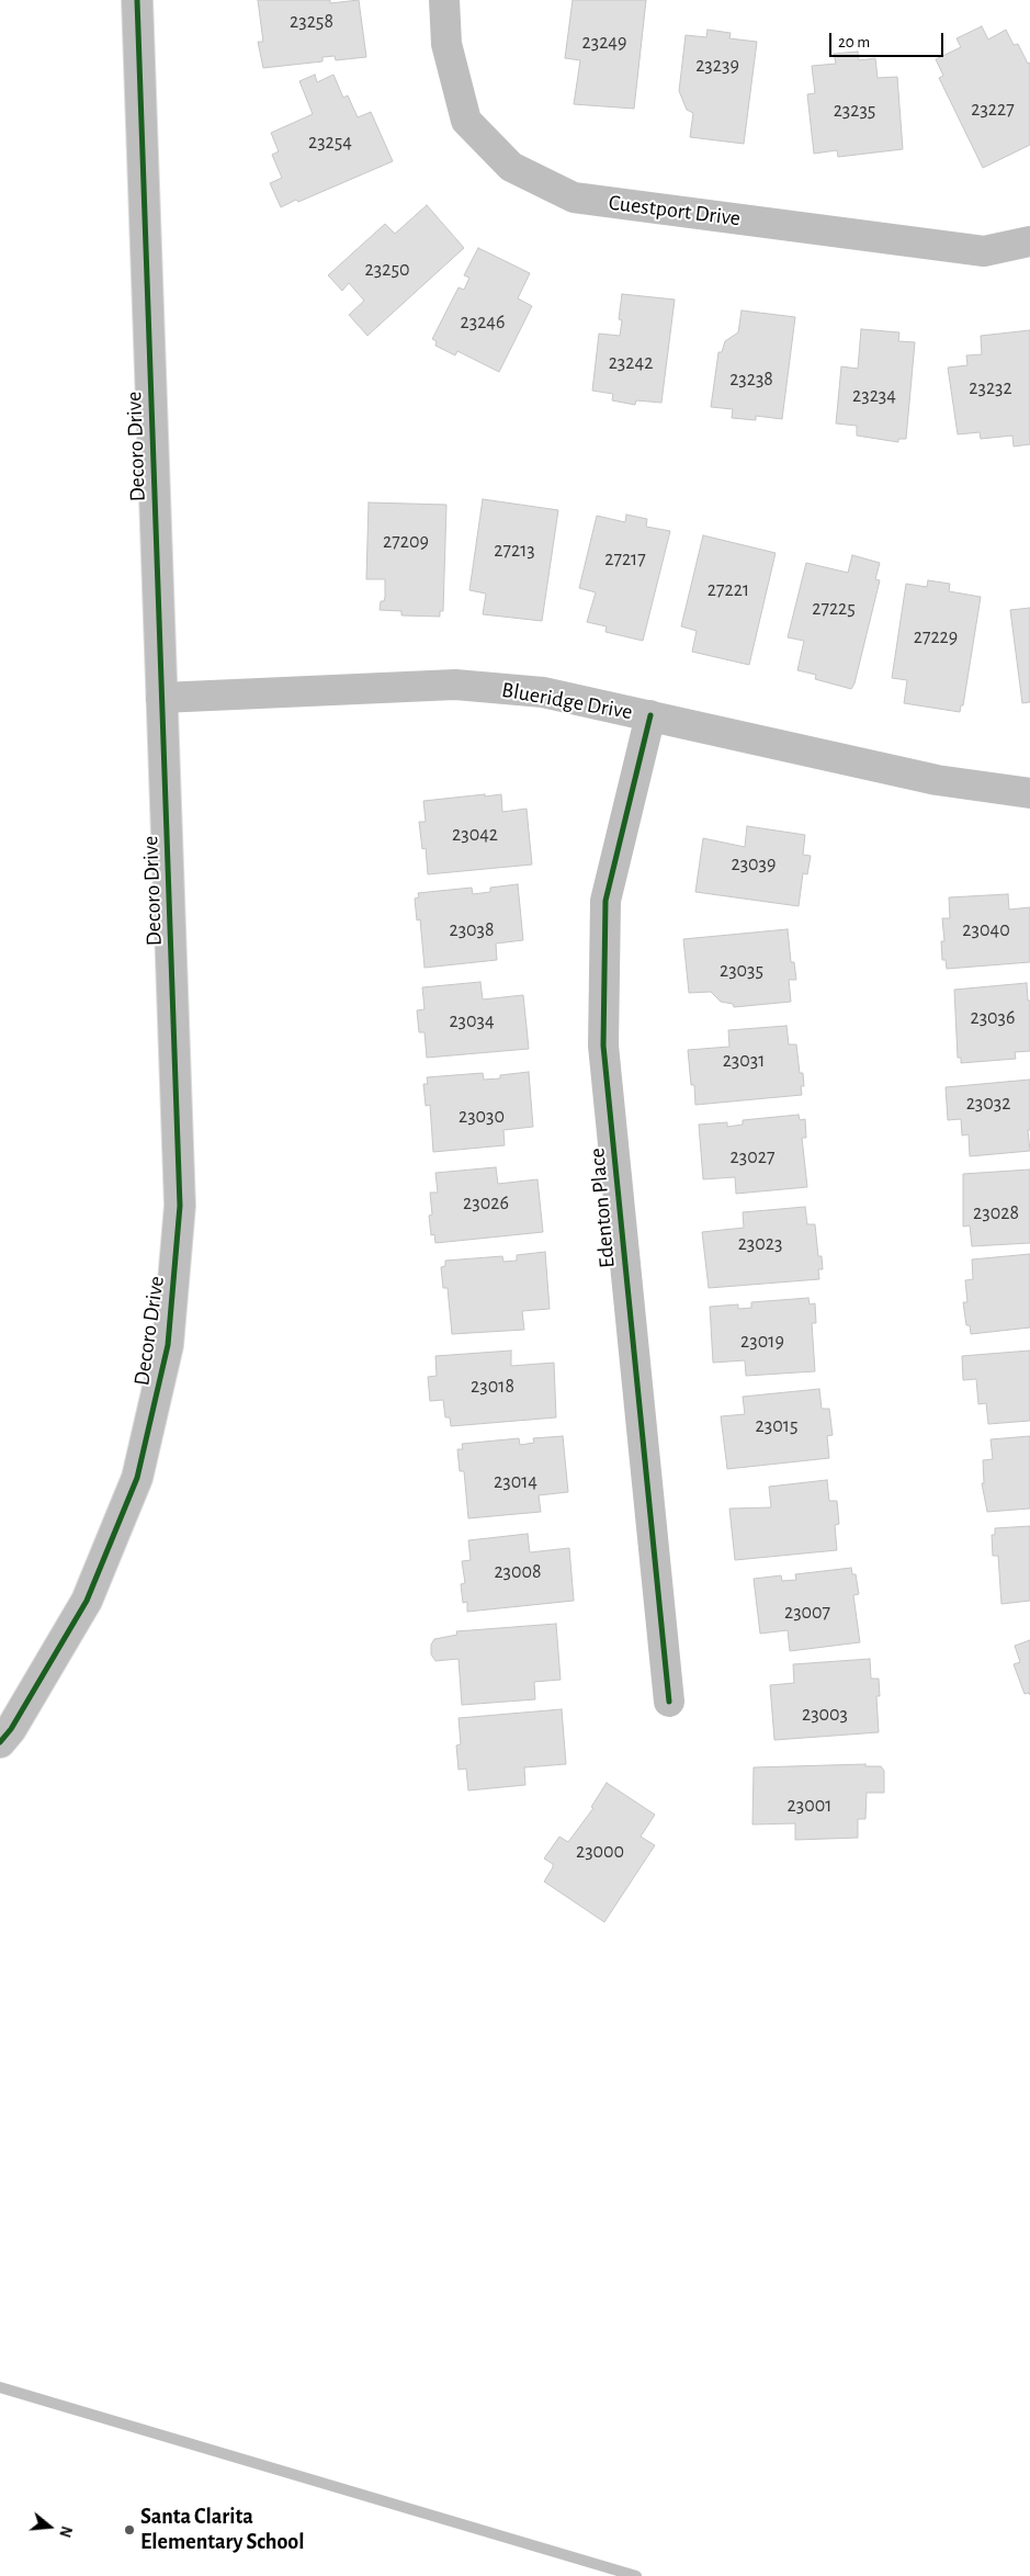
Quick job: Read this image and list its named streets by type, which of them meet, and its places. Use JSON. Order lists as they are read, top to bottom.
{
  "streets": {
    "street": [
      "Cuestport Drive",
      "Decoro Drive",
      "Blueridge Drive",
      "Edenton Place"
    ]
  },
  "crossings": [
    ["Decoro Drive", "Blueridge Drive"],
    ["Blueridge Drive", "Edenton Place"]
  ],
  "places": ["Santa Clarita Elementary School"],
  "house_numbers": [
    "23258",
    "23249",
    "23239",
    "23227",
    "23235",
    "23254",
    "23250",
    "23246",
    "23242",
    "23238",
    "23232",
    "23234",
    "27209",
    "27213",
    "27217",
    "27221",
    "27225",
    "27229",
    "23042",
    "23039",
    "23038",
    "23040",
    "23035",
    "23036",
    "23034",
    "23031",
    "23032",
    "23030",
    "23027",
    "23026",
    "23028",
    "23023",
    "23019",
    "23018",
    "23015",
    "23014",
    "23008",
    "23007",
    "23003",
    "23001",
    "23000"
  ],
  "scale_bar": "20 m",
  "north": "right"
}
